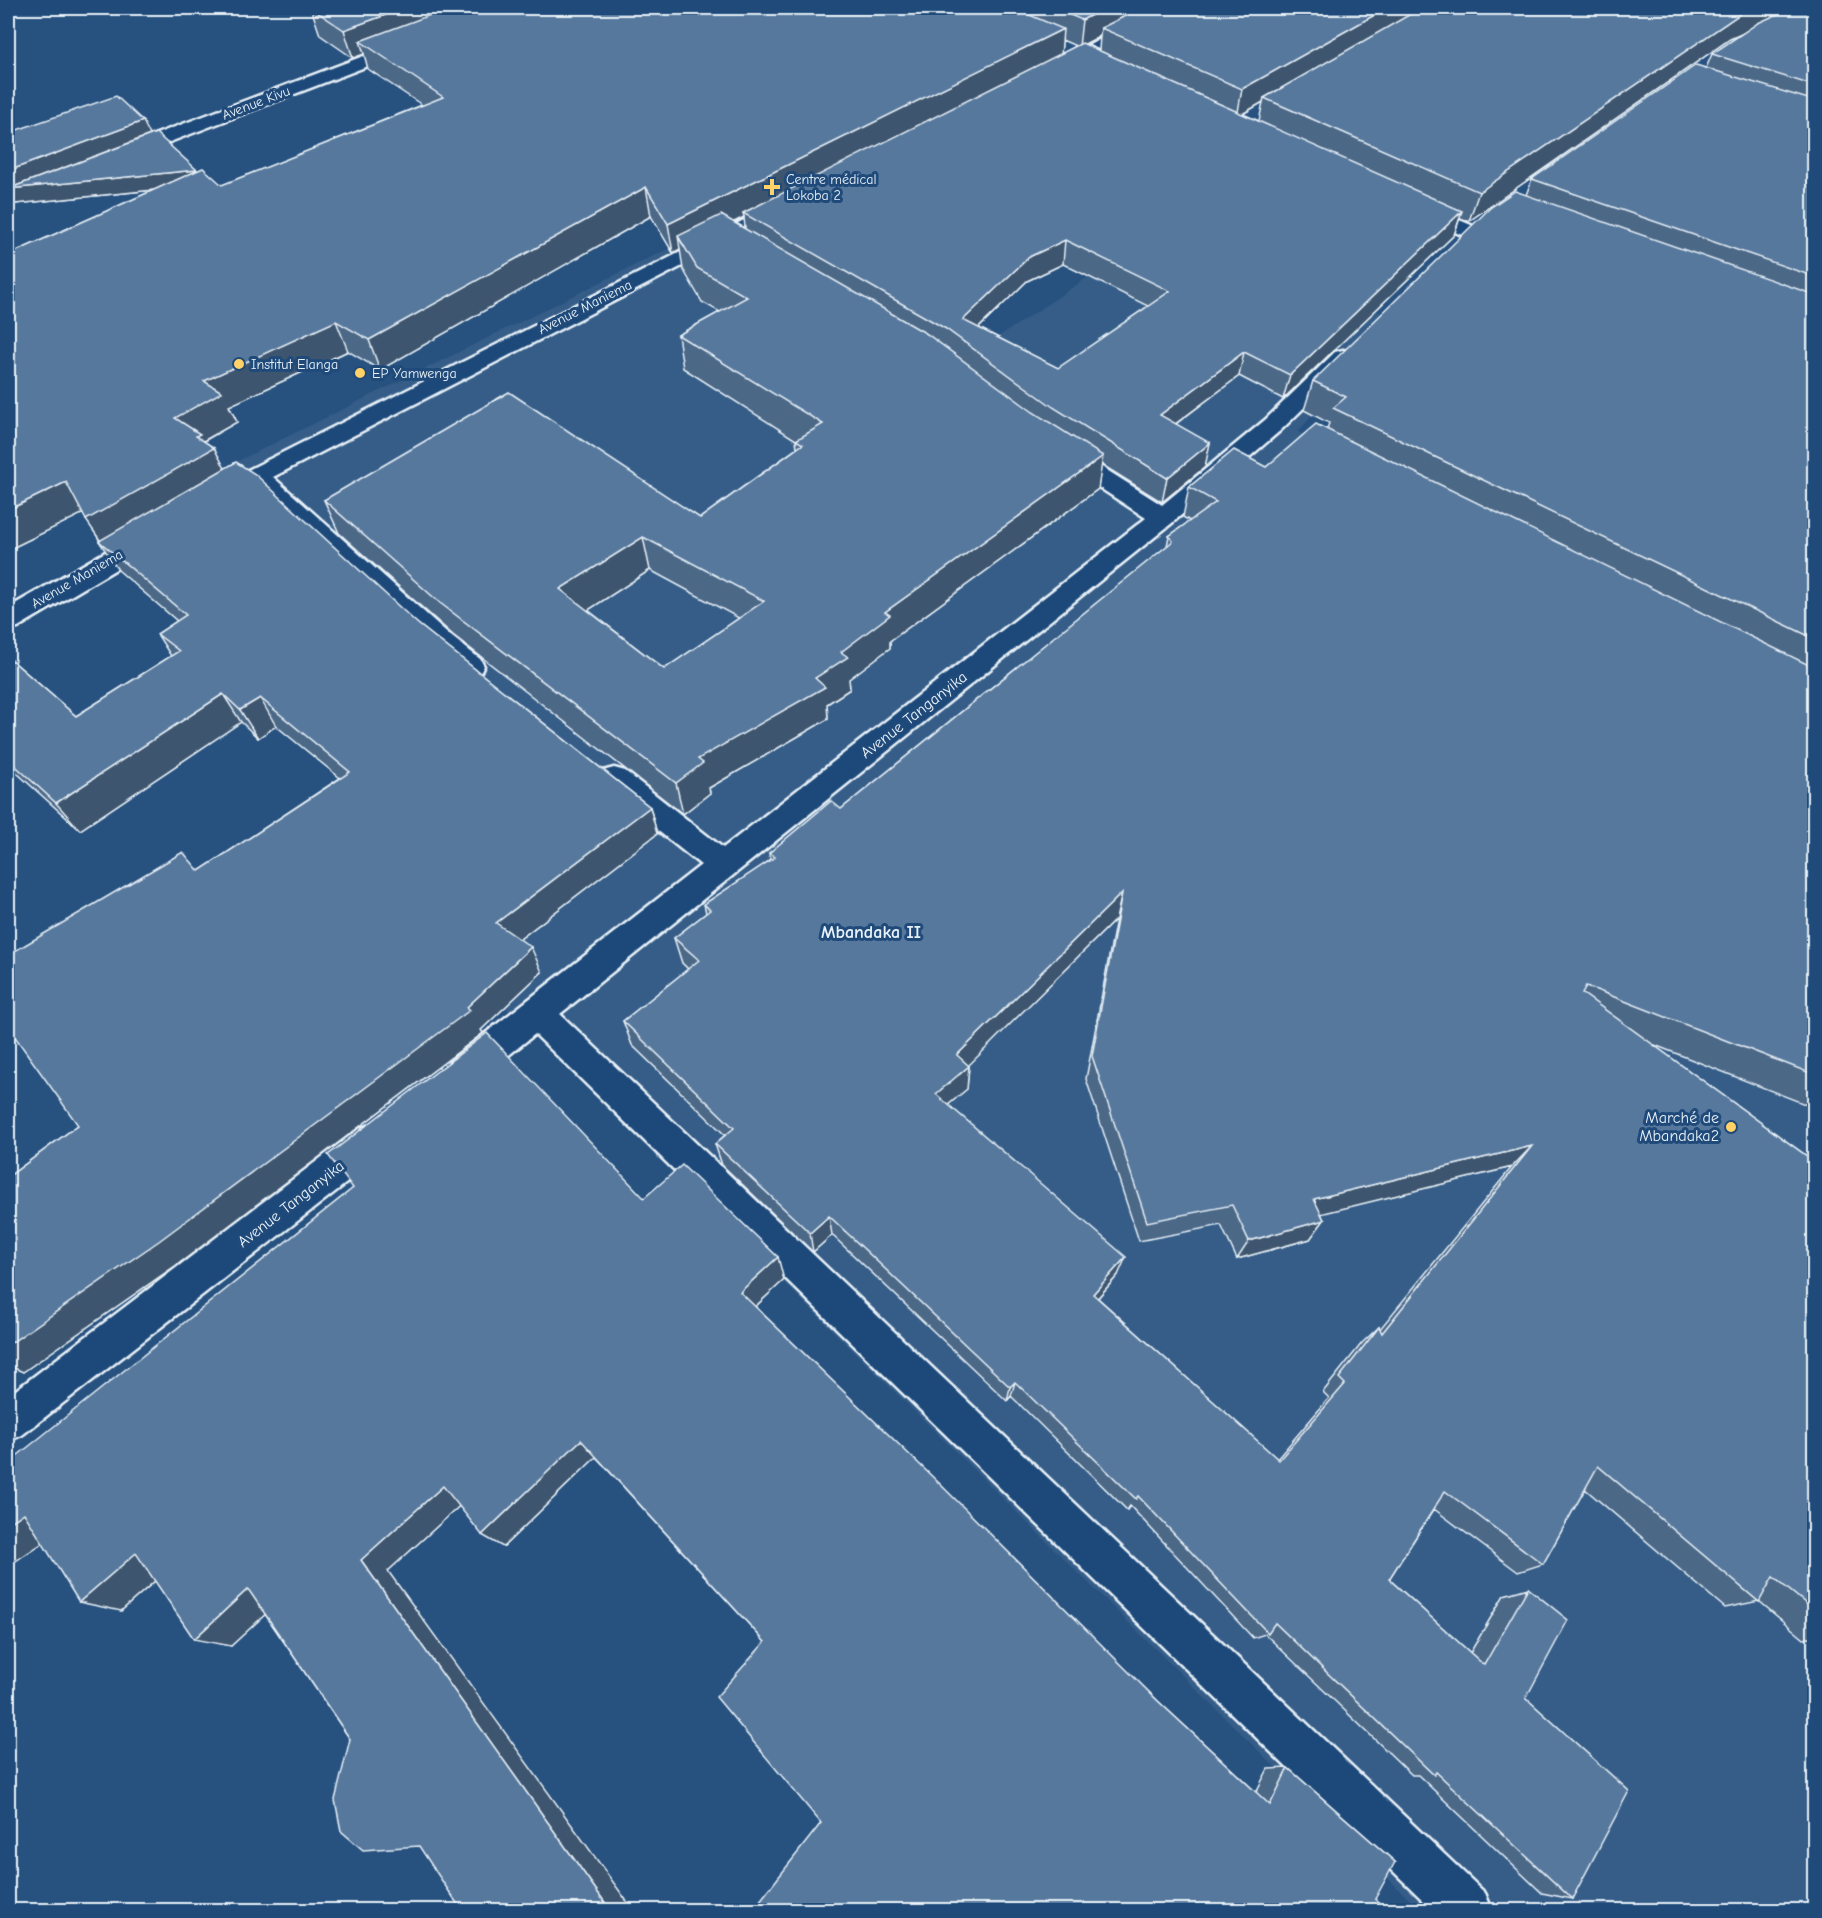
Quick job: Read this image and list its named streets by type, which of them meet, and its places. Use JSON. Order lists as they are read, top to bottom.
{
  "streets": {
    "street": ["Avenue Kivu", "Avenue Maniema", "Avenue Tanganyika"]
  },
  "districts": ["Mbandaka II"],
  "places": {
    "health": ["Centre médical Lokoba 2"],
    "other": ["Institut Elanga", "EP Yamwenga", "Marché de Mbandaka2"]
  }
}
